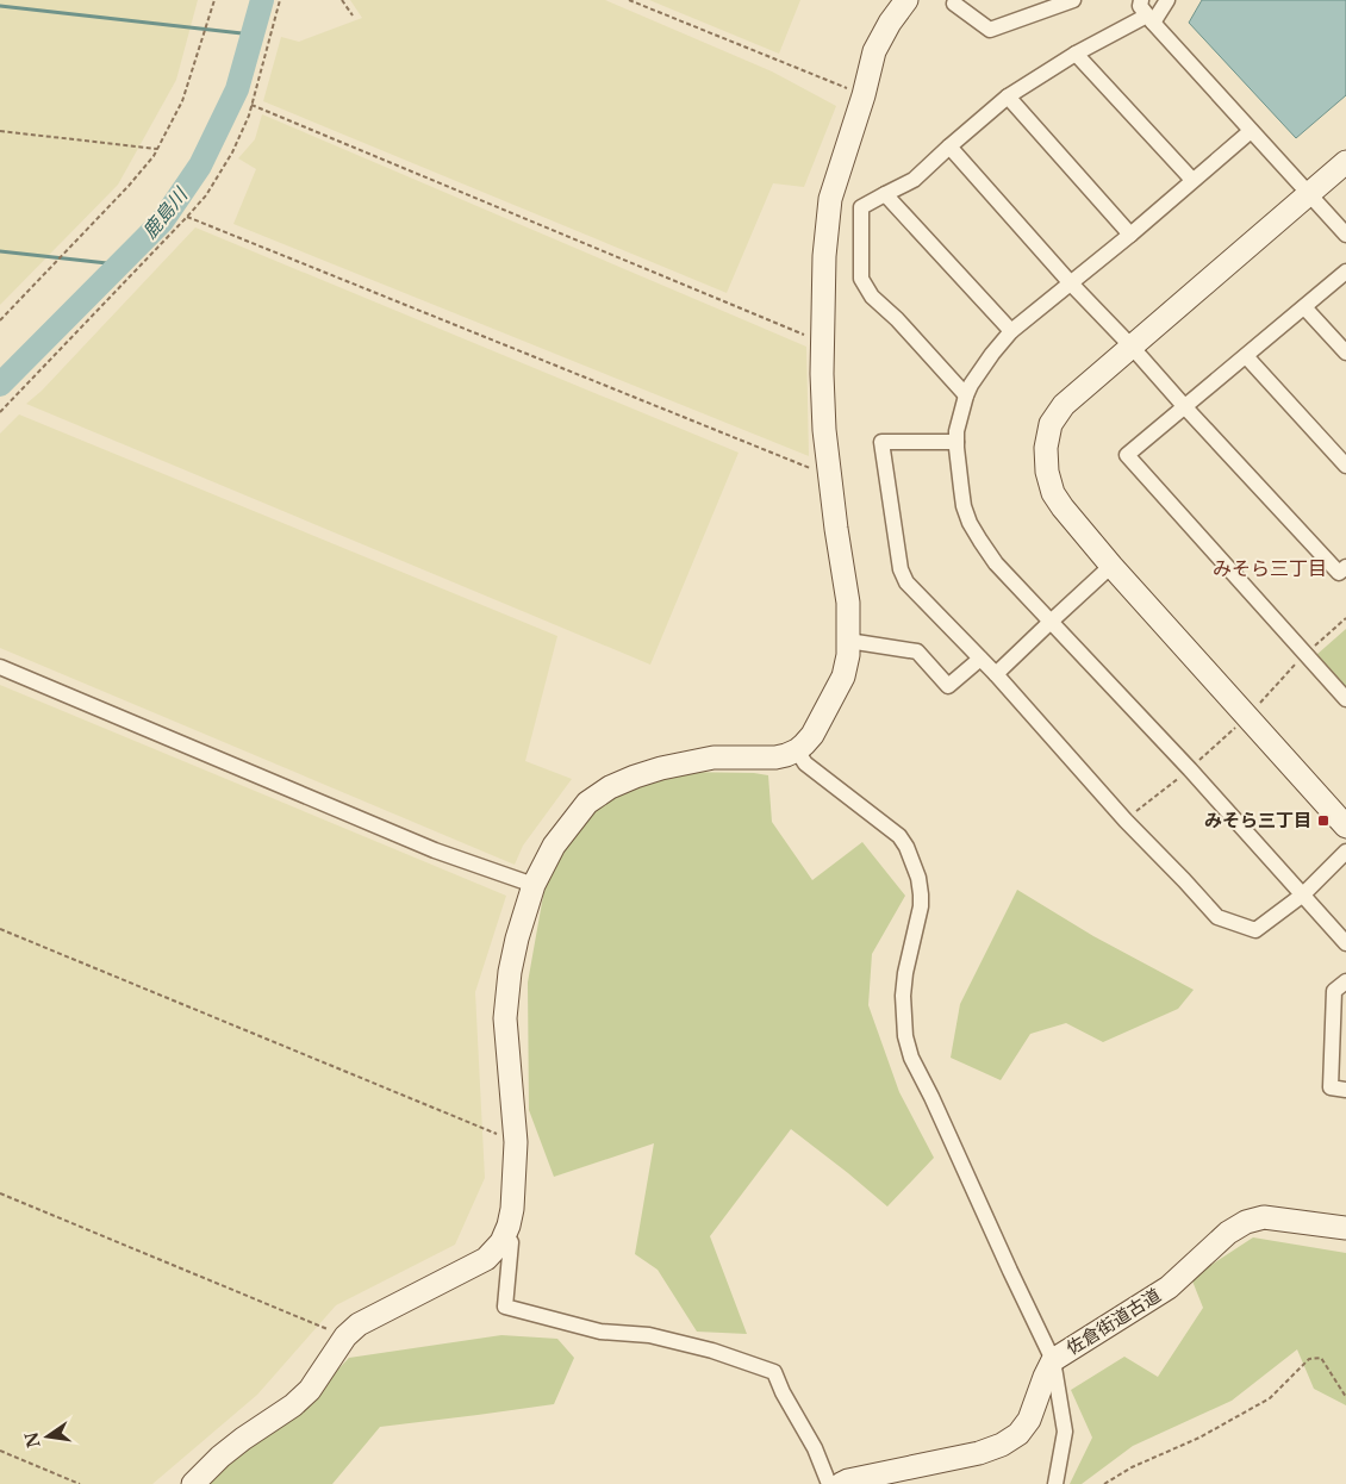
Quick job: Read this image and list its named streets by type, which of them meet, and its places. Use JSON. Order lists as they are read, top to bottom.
{
  "streets": {
    "street": ["佐倉街道古道"]
  },
  "districts": ["みそら三丁目"],
  "water": ["鹿島川"],
  "places": {
    "transit": ["みそら三丁目"]
  },
  "north": "left"
}
